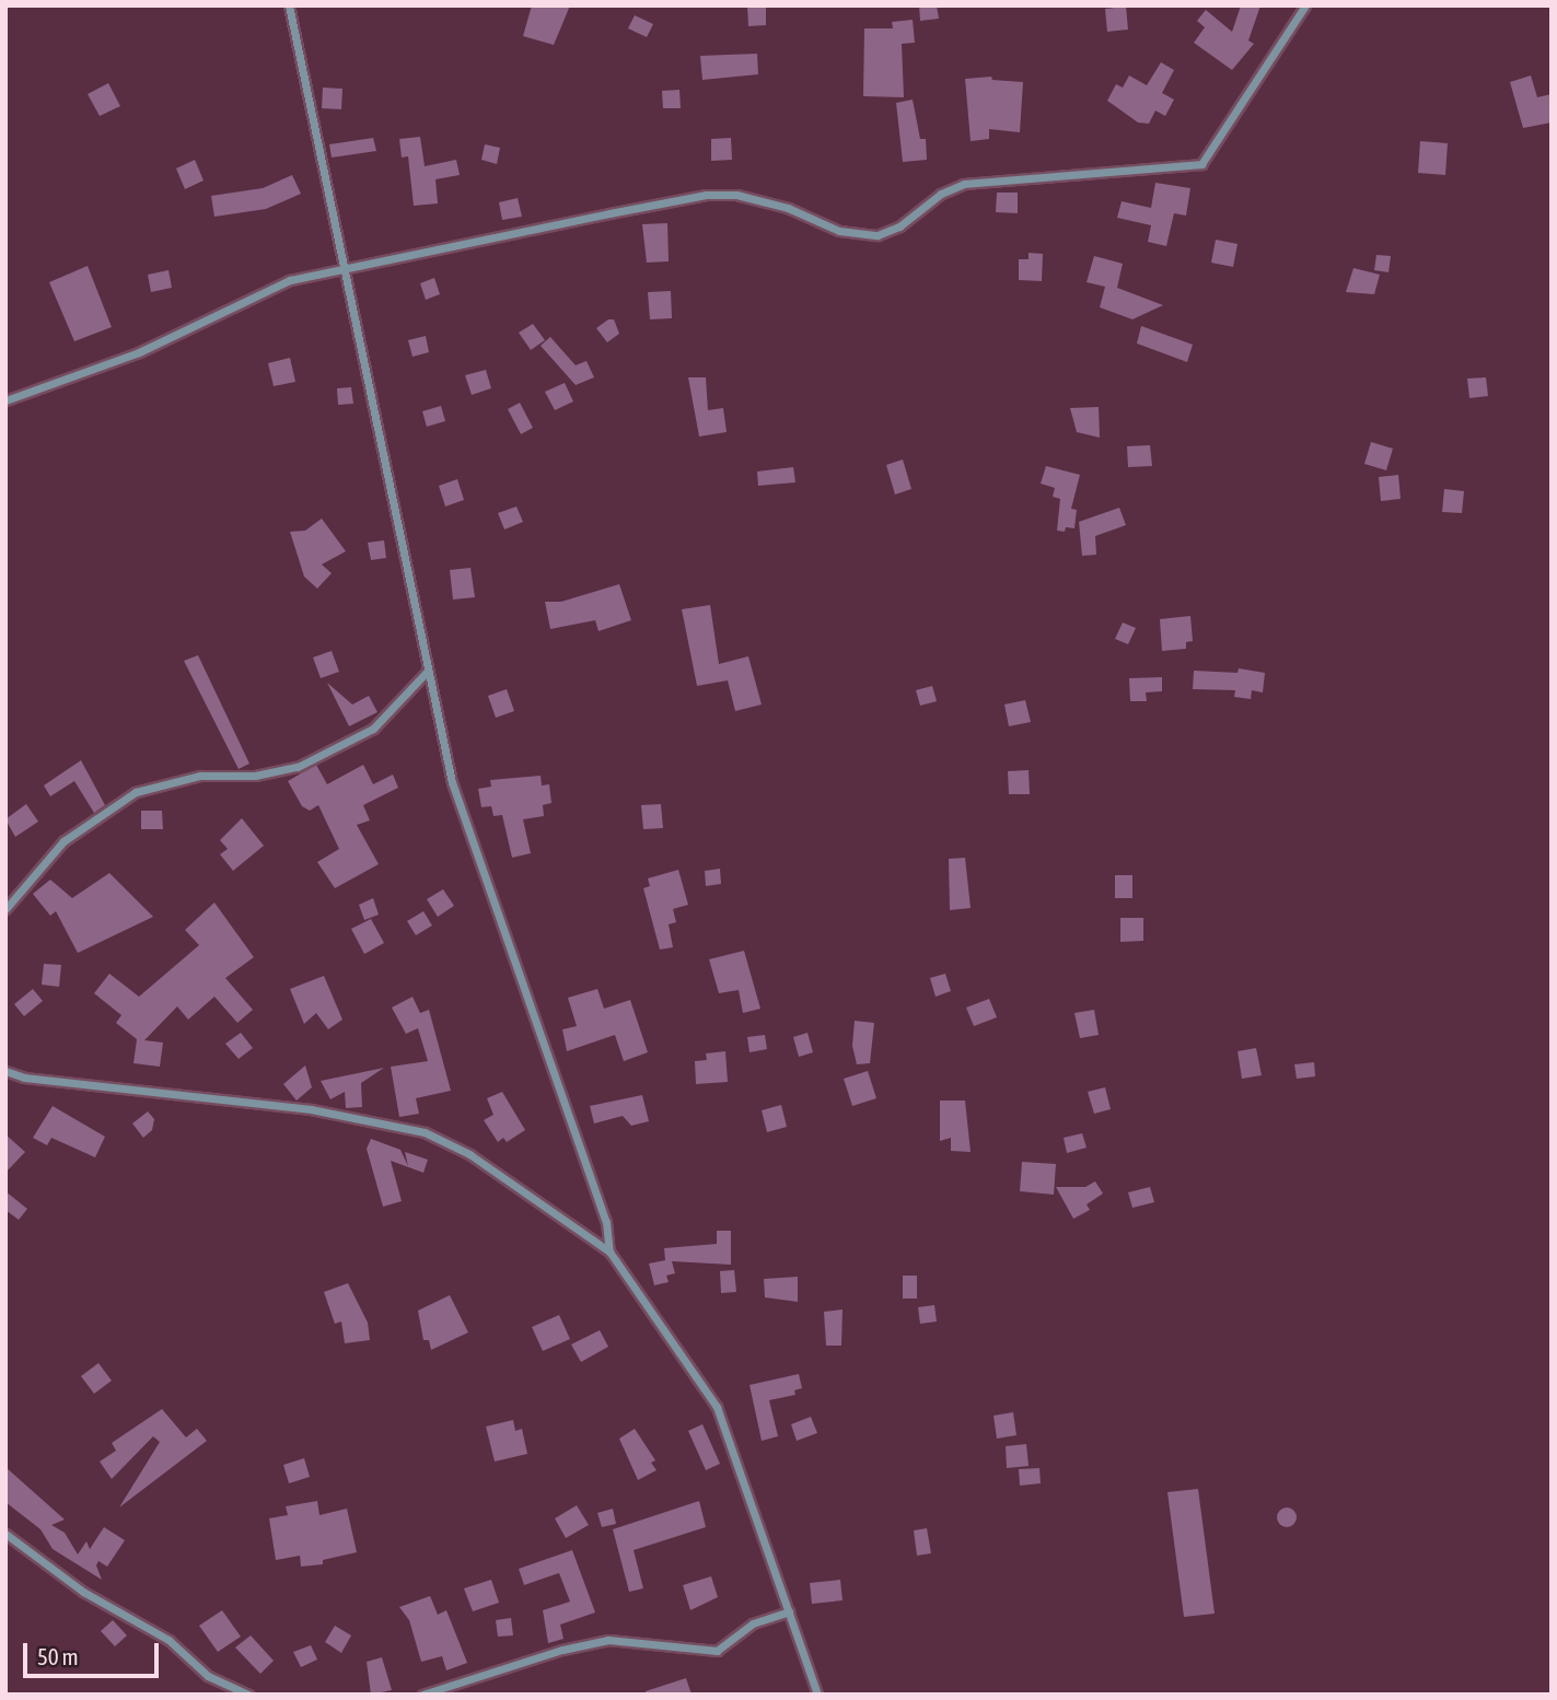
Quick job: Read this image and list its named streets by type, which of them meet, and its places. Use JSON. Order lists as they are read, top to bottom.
{
  "scale_bar": "50 m"
}
